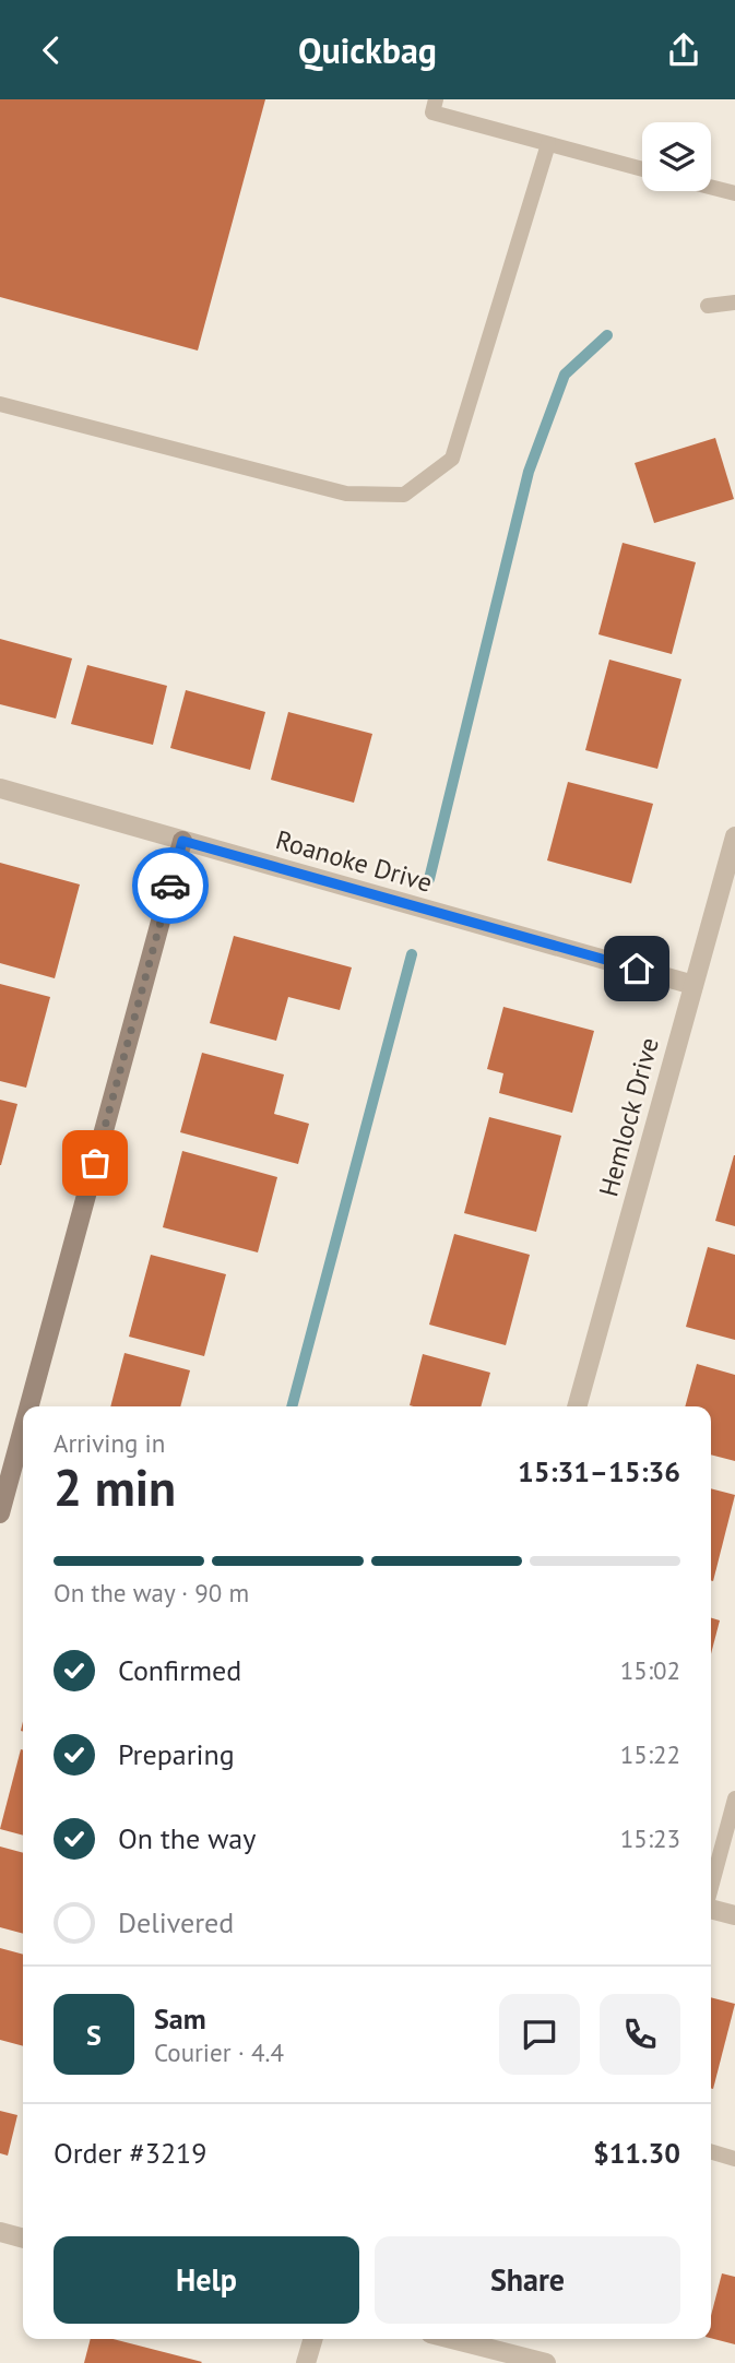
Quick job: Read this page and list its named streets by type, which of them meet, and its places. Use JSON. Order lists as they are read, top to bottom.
{
  "streets": {
    "street": ["Roanoke Drive", "Hemlock Drive"]
  },
  "crossings": [
    ["Roanoke Drive", "Hemlock Drive"]
  ],
  "page": {
    "header": "Quickbag",
    "heading": ["2 min", "Arriving in", "15:31–15:36"],
    "panel": [
      "Sam",
      "Courier · 4.4",
      "Order #3219",
      "$11.30"
    ],
    "bar": "On the way · 90 m",
    "list": [
      ["Confirmed", "15:02"],
      ["Preparing", "15:22"],
      ["On the way", "15:23"],
      "Delivered"
    ],
    "round": "S",
    "buttons": ["Help", "Share"]
  }
}
